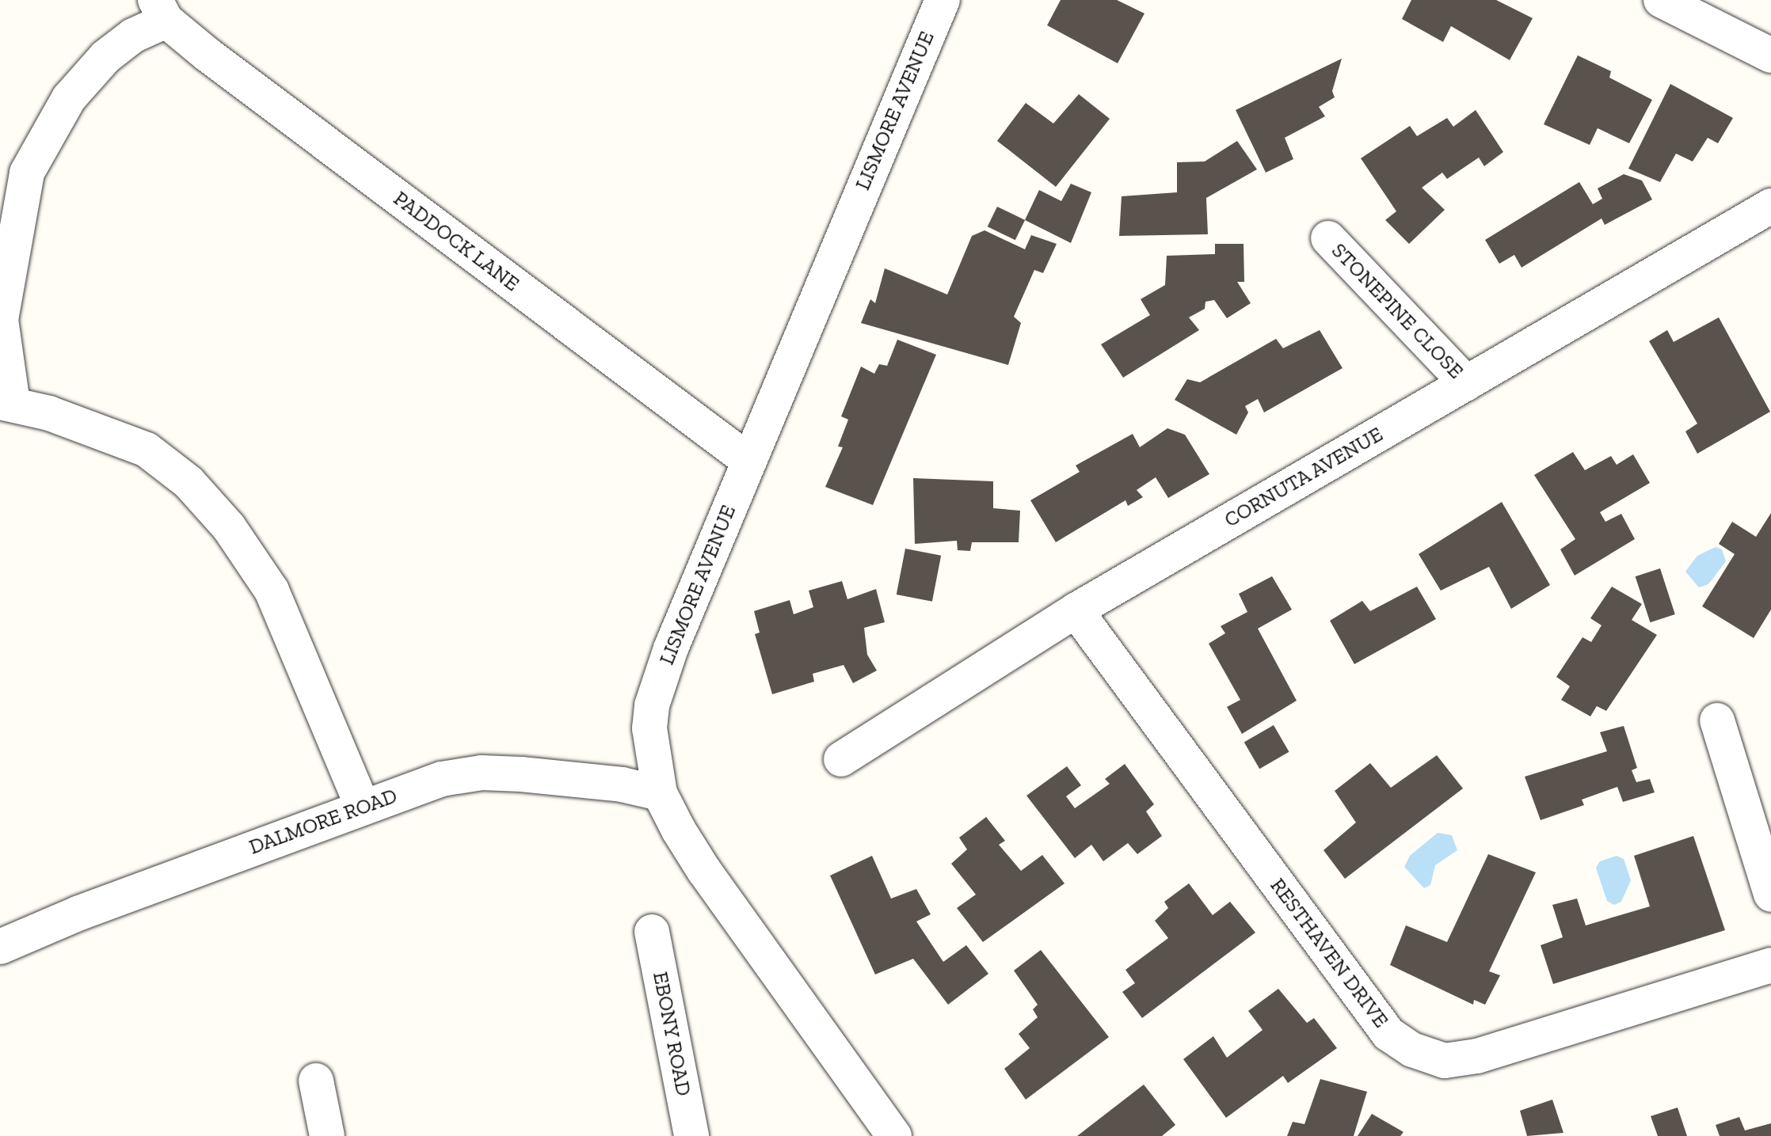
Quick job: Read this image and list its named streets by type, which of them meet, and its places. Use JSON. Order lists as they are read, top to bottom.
{
  "streets": {
    "street": [
      "LISMORE AVENUE",
      "PADDOCK LANE",
      "STONEPINE CLOSE",
      "CORNUTA AVENUE",
      "DALMORE ROAD",
      "RESTHAVEN DRIVE",
      "EBONY ROAD"
    ]
  },
  "crossings": [
    ["LISMORE AVENUE", "PADDOCK LANE"],
    ["LISMORE AVENUE", "DALMORE ROAD"],
    ["STONEPINE CLOSE", "CORNUTA AVENUE"],
    ["CORNUTA AVENUE", "RESTHAVEN DRIVE"]
  ]
}
